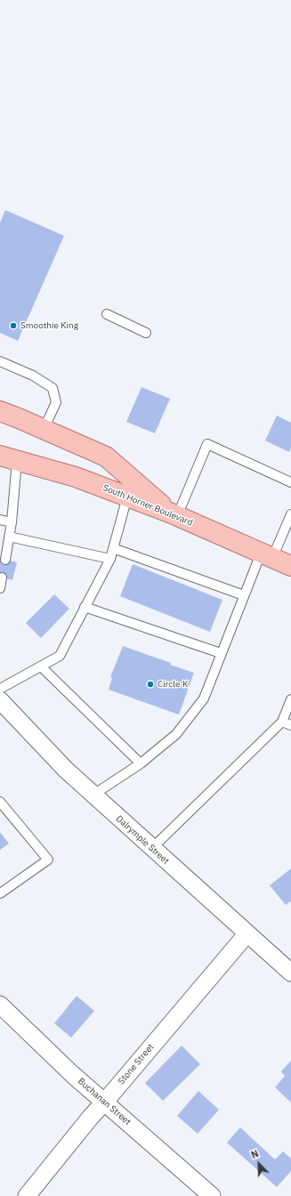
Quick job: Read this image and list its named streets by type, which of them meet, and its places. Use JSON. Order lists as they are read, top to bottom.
{
  "streets": {
    "main road": ["South Horner Boulevard"],
    "street": ["Dalrymple Street", "Stone Street", "Buchanan Street"]
  },
  "crossings": [
    ["Dalrymple Street", "Stone Street"],
    ["Stone Street", "Buchanan Street"]
  ],
  "places": ["Smoothie King", "Circle K"],
  "north": "top left"
}
